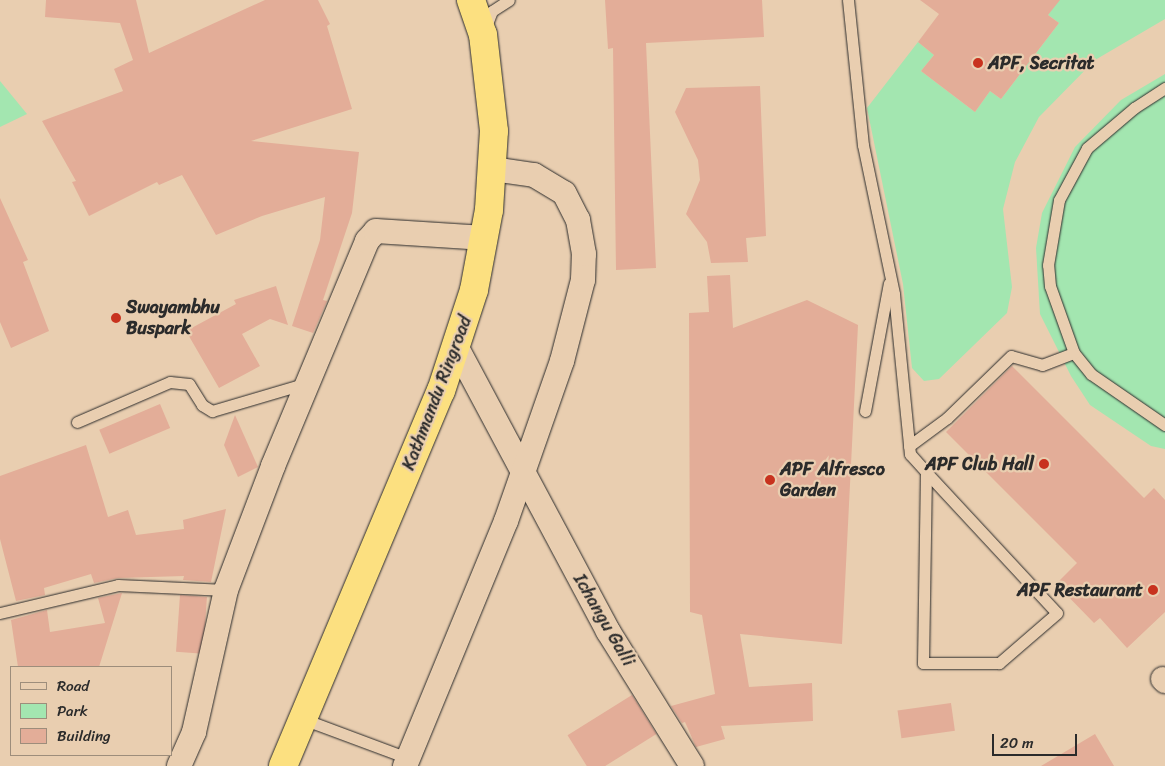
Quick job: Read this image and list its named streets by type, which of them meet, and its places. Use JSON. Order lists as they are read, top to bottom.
{
  "streets": {
    "highway": ["Kathmandu Ringroad"],
    "street": ["Ichangu Galli"]
  },
  "crossings": [
    ["Kathmandu Ringroad", "Ichangu Galli"]
  ],
  "places": [
    "APF, Secritat",
    "Swayambhu Buspark",
    "APF Club Hall",
    "APF Alfresco Garden",
    "APF Restaurant"
  ],
  "legend": ["Road", "Park", "Building"],
  "scale_bar": "20 m"
}
